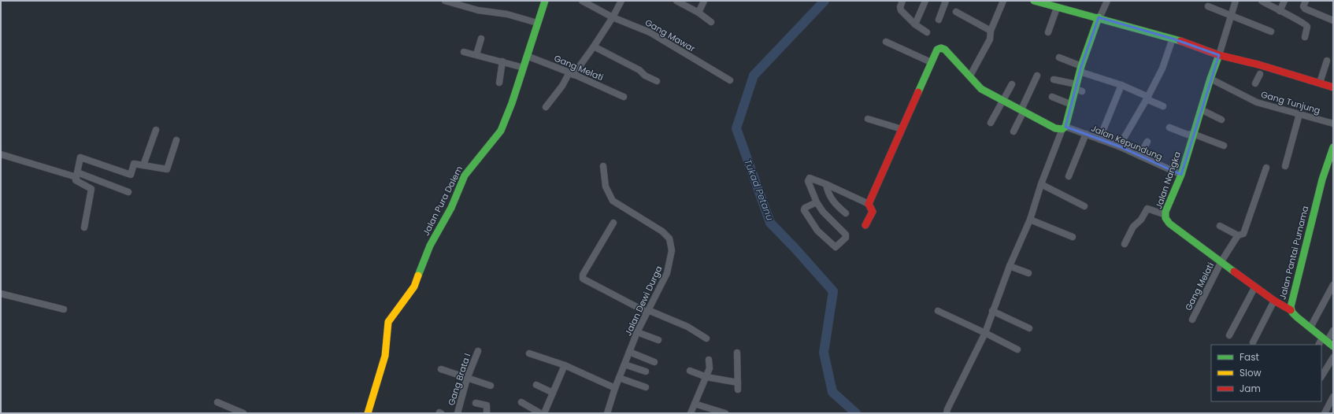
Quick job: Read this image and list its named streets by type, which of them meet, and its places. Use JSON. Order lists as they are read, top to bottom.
{
  "streets": {
    "street": [
      "Gang Mawar",
      "Gang Melati",
      "Gang Tunjung",
      "Jalan Kepundung",
      "Jalan Nangka",
      "Jalan Pura Dalem",
      "Jalan Pantai Purnama",
      "Jalan Dewi Durga",
      "Gang Brata I"
    ]
  },
  "crossings": [
    ["Gang Melati", "Jalan Nangka"],
    ["Gang Melati", "Jalan Pura Dalem"],
    ["Gang Tunjung", "Jalan Nangka"],
    ["Jalan Kepundung", "Jalan Nangka"],
    ["Jalan Nangka", "Jalan Pantai Purnama"]
  ],
  "water": ["Tukad Petanu"],
  "legend": ["Fast", "Slow", "Jam"]
}
